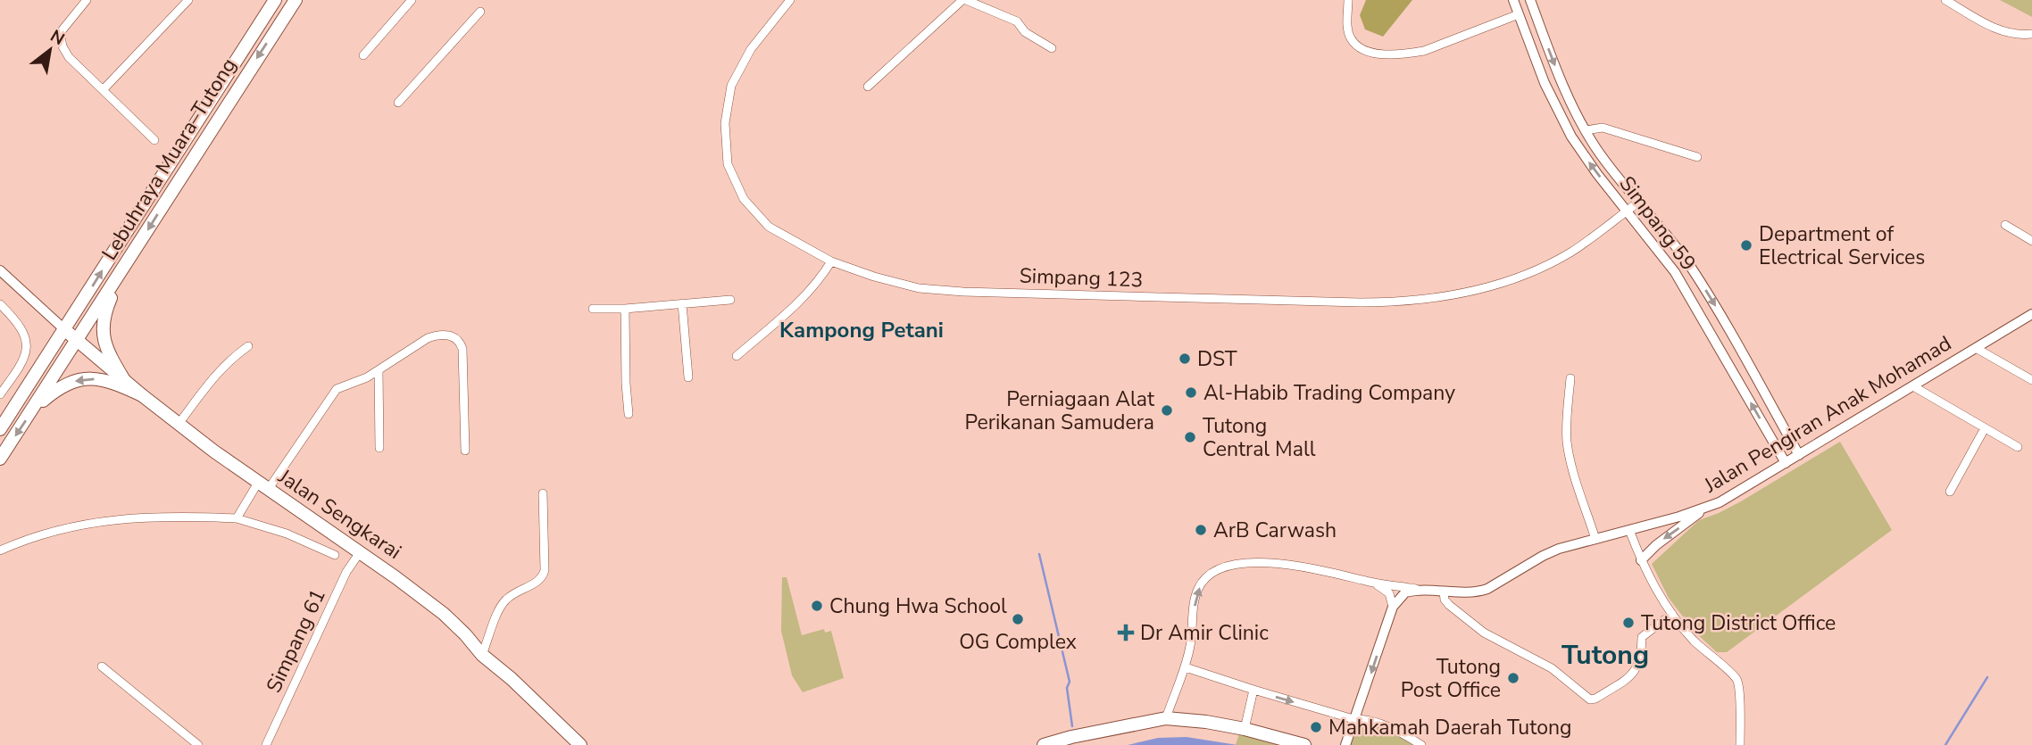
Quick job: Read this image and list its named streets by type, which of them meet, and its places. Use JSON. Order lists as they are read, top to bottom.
{
  "streets": {
    "main road": ["Lebuhraya Muara–Tutong", "Jalan Sengkarai"],
    "street": [
      "Simpang 59",
      "Simpang 123",
      "Jalan Pengiran Anak Mohamad",
      "Simpang 61"
    ]
  },
  "crossings": [
    ["Lebuhraya Muara–Tutong", "Jalan Sengkarai"],
    ["Simpang 59", "Simpang 123"],
    ["Simpang 59", "Jalan Pengiran Anak Mohamad"],
    ["Jalan Sengkarai", "Simpang 61"]
  ],
  "districts": ["Kampong Petani", "Tutong"],
  "places": {
    "other": [
      "Department of Electrical Services",
      "DST",
      "Al-Habib Trading Company",
      "Perniagaan Alat Perikanan Samudera",
      "Tutong Central Mall",
      "ArB Carwash",
      "Chung Hwa School",
      "OG Complex",
      "Tutong District Office",
      "Tutong Post Office",
      "Mahkamah Daerah Tutong"
    ],
    "health": ["Dr Amir Clinic"]
  },
  "north": "top right"
}
